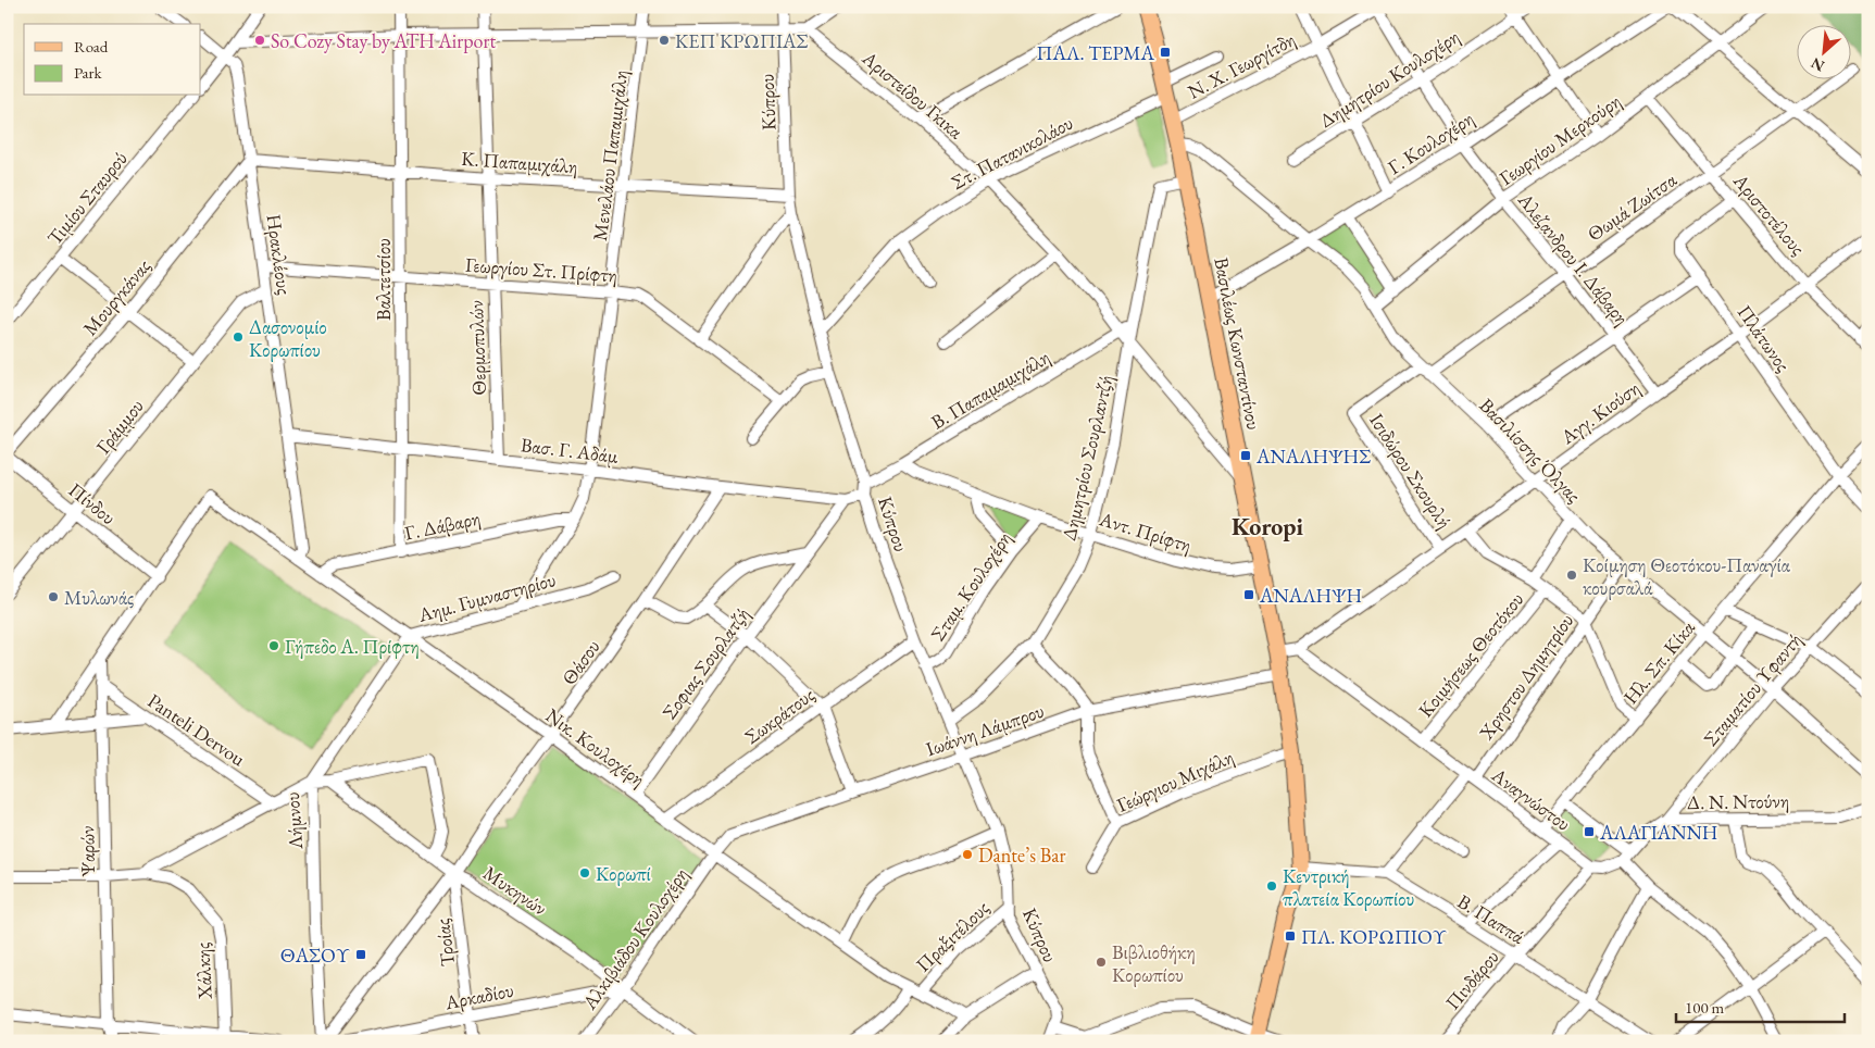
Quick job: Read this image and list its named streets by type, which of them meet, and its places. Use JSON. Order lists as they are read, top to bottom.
{
  "streets": {
    "main road": ["Βασιλέως Κωνσταντίνου"],
    "street": [
      "Ν. Χ. Γεωργίτδη",
      "Δημητρίου Κουλοχέρη",
      "Αριστείδου Γκικα",
      "Κύπρου",
      "Γεωργίου Μερκούρη",
      "Γ. Κουλοχέρη",
      "Στ. Πατανικολάου",
      "Μενελάου Παπαμιχάλη",
      "Κ. Παπαμιχάλη",
      "Τιμίου Σταυρού",
      "Θωμά Ζωίτσα",
      "Αριστοτέλους",
      "Ηρακλέους",
      "Αλεζανδρου Ι. Δάβαρη",
      "Γεωργίου Στ. Πρίφτη",
      "Βαλτετσίου",
      "Μουργκάνας",
      "Πλάτωνος",
      "Θερμοπυλών",
      "Β. Παπαμαμιχάλη",
      "Αγγ. Κιούση",
      "Γράμμου",
      "Βασ. Γ. Αδάμ",
      "Βασιλίσσης Όλγας",
      "Δημητρίου Σουρλαντζή",
      "Ισιδώρου Σκουρλή",
      "Πίνδου",
      "Γ. Δάβαρη",
      "Αντ. Πρίφτη",
      "Σταμ. Κουλοχέρη",
      "Αημ. Γυμναστηρίου",
      "Κοιμήσεως Θεοτόκου",
      "Θάσου",
      "Ηλ. Σπ. Κίκα",
      "Σοφιας Σουρλατζή",
      "Χρηστου Δημητρίου",
      "Σταματίου Υφαντή",
      "Σωκράτους",
      "Panteli Dervou",
      "Ιωάννη Λάμπρου",
      "Νικ. Κουλοχέρη",
      "Γεώργιου Μιχάλη",
      "Αναγνώστου",
      "Δ. Ν. Ντούνη",
      "Λήμνου",
      "Ψαρών",
      "Μυκηνών",
      "Β. Παππά",
      "Πραξιτέλους",
      "Αλκιβιάδου Κουλοχέρη",
      "Τροίας",
      "Χάλκης",
      "Πινδάρου",
      "Αρκαδίου"
    ]
  },
  "crossings": [
    ["Ν. Χ. Γεωργίτδη", "Αλεζανδρου Ι. Δάβαρη"],
    ["Ν. Χ. Γεωργίτδη", "Βασιλέως Κωνσταντίνου"],
    ["Δημητρίου Κουλοχέρη", "Αλεζανδρου Ι. Δάβαρη"],
    ["Αριστείδου Γκικα", "Στ. Πατανικολάου"],
    ["Αριστείδου Γκικα", "Βασιλέως Κωνσταντίνου"],
    ["Αριστείδου Γκικα", "Β. Παπαμαμιχάλη"],
    ["Αριστείδου Γκικα", "Δημητρίου Σουρλαντζή"],
    ["Κύπρου", "Στ. Πατανικολάου"],
    ["Κύπρου", "Κ. Παπαμιχάλη"],
    ["Κύπρου", "Β. Παπαμαμιχάλη"],
    ["Κύπρου", "Δημητρίου Σουρλαντζή"],
    ["Κύπρου", "Σταμ. Κουλοχέρη"],
    ["Κύπρου", "Σωκράτους"],
    ["Κύπρου", "Ιωάννη Λάμπρου"],
    ["Κύπρου", "Πραξιτέλους"],
    ["Γεωργίου Μερκούρη", "Αριστοτέλους"],
    ["Γεωργίου Μερκούρη", "Αλεζανδρου Ι. Δάβαρη"],
    ["Γεωργίου Μερκούρη", "Βασιλίσσης Όλγας"],
    ["Γ. Κουλοχέρη", "Αλεζανδρου Ι. Δάβαρη"],
    ["Γ. Κουλοχέρη", "Βασιλέως Κωνσταντίνου"],
    ["Γ. Κουλοχέρη", "Βασιλίσσης Όλγας"],
    ["Στ. Πατανικολάου", "Βασιλέως Κωνσταντίνου"],
    ["Μενελάου Παπαμιχάλη", "Κ. Παπαμιχάλη"],
    ["Μενελάου Παπαμιχάλη", "Γεωργίου Στ. Πρίφτη"],
    ["Μενελάου Παπαμιχάλη", "Βασ. Γ. Αδάμ"],
    ["Μενελάου Παπαμιχάλη", "Γ. Δάβαρη"],
    ["Μενελάου Παπαμιχάλη", "Αημ. Γυμναστηρίου"],
    ["Κ. Παπαμιχάλη", "Ηρακλέους"],
    ["Κ. Παπαμιχάλη", "Βαλτετσίου"],
    ["Κ. Παπαμιχάλη", "Μουργκάνας"],
    ["Κ. Παπαμιχάλη", "Θερμοπυλών"],
    ["Θωμά Ζωίτσα", "Αριστοτέλους"],
    ["Θωμά Ζωίτσα", "Αλεζανδρου Ι. Δάβαρη"],
    ["Θωμά Ζωίτσα", "Βασιλίσσης Όλγας"],
    ["Αριστοτέλους", "Πλάτωνος"],
    ["Αριστοτέλους", "Αγγ. Κιούση"],
    ["Ηρακλέους", "Γεωργίου Στ. Πρίφτη"],
    ["Ηρακλέους", "Μουργκάνας"],
    ["Ηρακλέους", "Γράμμου"],
    ["Ηρακλέους", "Βασ. Γ. Αδάμ"],
    ["Ηρακλέους", "Νικ. Κουλοχέρη"],
    ["Αλεζανδρου Ι. Δάβαρη", "Αγγ. Κιούση"],
    ["Γεωργίου Στ. Πρίφτη", "Βαλτετσίου"],
    ["Γεωργίου Στ. Πρίφτη", "Θερμοπυλών"],
    ["Βαλτετσίου", "Βασ. Γ. Αδάμ"],
    ["Βαλτετσίου", "Γ. Δάβαρη"],
    ["Μουργκάνας", "Πίνδου"],
    ["Πλάτωνος", "Αγγ. Κιούση"],
    ["Πλάτωνος", "Ηλ. Σπ. Κίκα"],
    ["Βασιλέως Κωνσταντίνου", "Βασιλίσσης Όλγας"],
    ["Βασιλέως Κωνσταντίνου", "Δημητρίου Σουρλαντζή"],
    ["Βασιλέως Κωνσταντίνου", "Αντ. Πρίφτη"],
    ["Βασιλέως Κωνσταντίνου", "Ιωάννη Λάμπρου"],
    ["Βασιλέως Κωνσταντίνου", "Γεώργιου Μιχάλη"],
    ["Βασιλέως Κωνσταντίνου", "Β. Παππά"],
    ["Θερμοπυλών", "Βασ. Γ. Αδάμ"],
    ["Β. Παπαμαμιχάλη", "Δημητρίου Σουρλαντζή"],
    ["Β. Παπαμαμιχάλη", "Αντ. Πρίφτη"],
    ["Αγγ. Κιούση", "Βασιλίσσης Όλγας"],
    ["Αγγ. Κιούση", "Ισιδώρου Σκουρλή"],
    ["Αγγ. Κιούση", "Αναγνώστου"],
    ["Γράμμου", "Πίνδου"],
    ["Βασ. Γ. Αδάμ", "Θάσου"],
    ["Βασιλίσσης Όλγας", "Ισιδώρου Σκουρλή"],
    ["Βασιλίσσης Όλγας", "Κοιμήσεως Θεοτόκου"],
    ["Βασιλίσσης Όλγας", "Ηλ. Σπ. Κίκα"],
    ["Βασιλίσσης Όλγας", "Χρηστου Δημητρίου"],
    ["Βασιλίσσης Όλγας", "Σταματίου Υφαντή"],
    ["Δημητρίου Σουρλαντζή", "Αντ. Πρίφτη"],
    ["Πίνδου", "Νικ. Κουλοχέρη"],
    ["Γ. Δάβαρη", "Νικ. Κουλοχέρη"],
    ["Αντ. Πρίφτη", "Σταμ. Κουλοχέρη"],
    ["Αημ. Γυμναστηρίου", "Νικ. Κουλοχέρη"],
    ["Αημ. Γυμναστηρίου", "Λήμνου"],
    ["Κοιμήσεως Θεοτόκου", "Αναγνώστου"],
    ["Θάσου", "Νικ. Κουλοχέρη"],
    ["Θάσου", "Λήμνου"],
    ["Θάσου", "Μυκηνών"],
    ["Θάσου", "Τροίας"],
    ["Ηλ. Σπ. Κίκα", "Αναγνώστου"],
    ["Σοφιας Σουρλατζή", "Νικ. Κουλοχέρη"],
    ["Χρηστου Δημητρίου", "Αναγνώστου"],
    ["Χρηστου Δημητρίου", "Β. Παππά"],
    ["Σταματίου Υφαντή", "Δ. Ν. Ντούνη"],
    ["Σωκράτους", "Νικ. Κουλοχέρη"],
    ["Panteli Dervou", "Λήμνου"],
    ["Panteli Dervou", "Ψαρών"],
    ["Ιωάννη Λάμπρου", "Νικ. Κουλοχέρη"],
    ["Ιωάννη Λάμπρου", "Αλκιβιάδου Κουλοχέρη"],
    ["Νικ. Κουλοχέρη", "Πραξιτέλους"],
    ["Νικ. Κουλοχέρη", "Αλκιβιάδου Κουλοχέρη"],
    ["Αναγνώστου", "Πινδάρου"],
    ["Λήμνου", "Χάλκης"],
    ["Μυκηνών", "Αλκιβιάδου Κουλοχέρη"],
    ["Μυκηνών", "Τροίας"],
    ["Μυκηνών", "Αρκαδίου"],
    ["Β. Παππά", "Πινδάρου"],
    ["Αλκιβιάδου Κουλοχέρη", "Αρκαδίου"],
    ["Τροίας", "Αρκαδίου"]
  ],
  "districts": ["Koropi"],
  "places": {
    "other": [
      "So Cozy Stay by ATH Airport",
      "ΚΕΠ ΚΡΩΠΙΑΣ",
      "Δασονομίο Κορωπίου",
      "Κοίμηση Θεοτόκου-Παναγία κουρσαλά",
      "Μυλωνάς",
      "Γήπεδο Α. Πρίφτη",
      "Dante’s Bar",
      "Κορωπί",
      "Κεντρική πλατεία Κορωπίου",
      "Βιβλιοθήκη Κορωπίου"
    ],
    "transit": [
      "ΠΑΛ. ΤΕΡΜΑ",
      "ΑΝΑΛΗΨΗΣ",
      "ΑΝΑΛΗΨΗ",
      "ΑΛΑΓΙΑΝΝΗ",
      "ΠΛ. ΚΟΡΩΠΙΟΥ",
      "ΘΑΣΟΥ"
    ]
  },
  "legend": ["Road", "Park"],
  "scale_bar": "100 m",
  "north": "bottom left"
}
